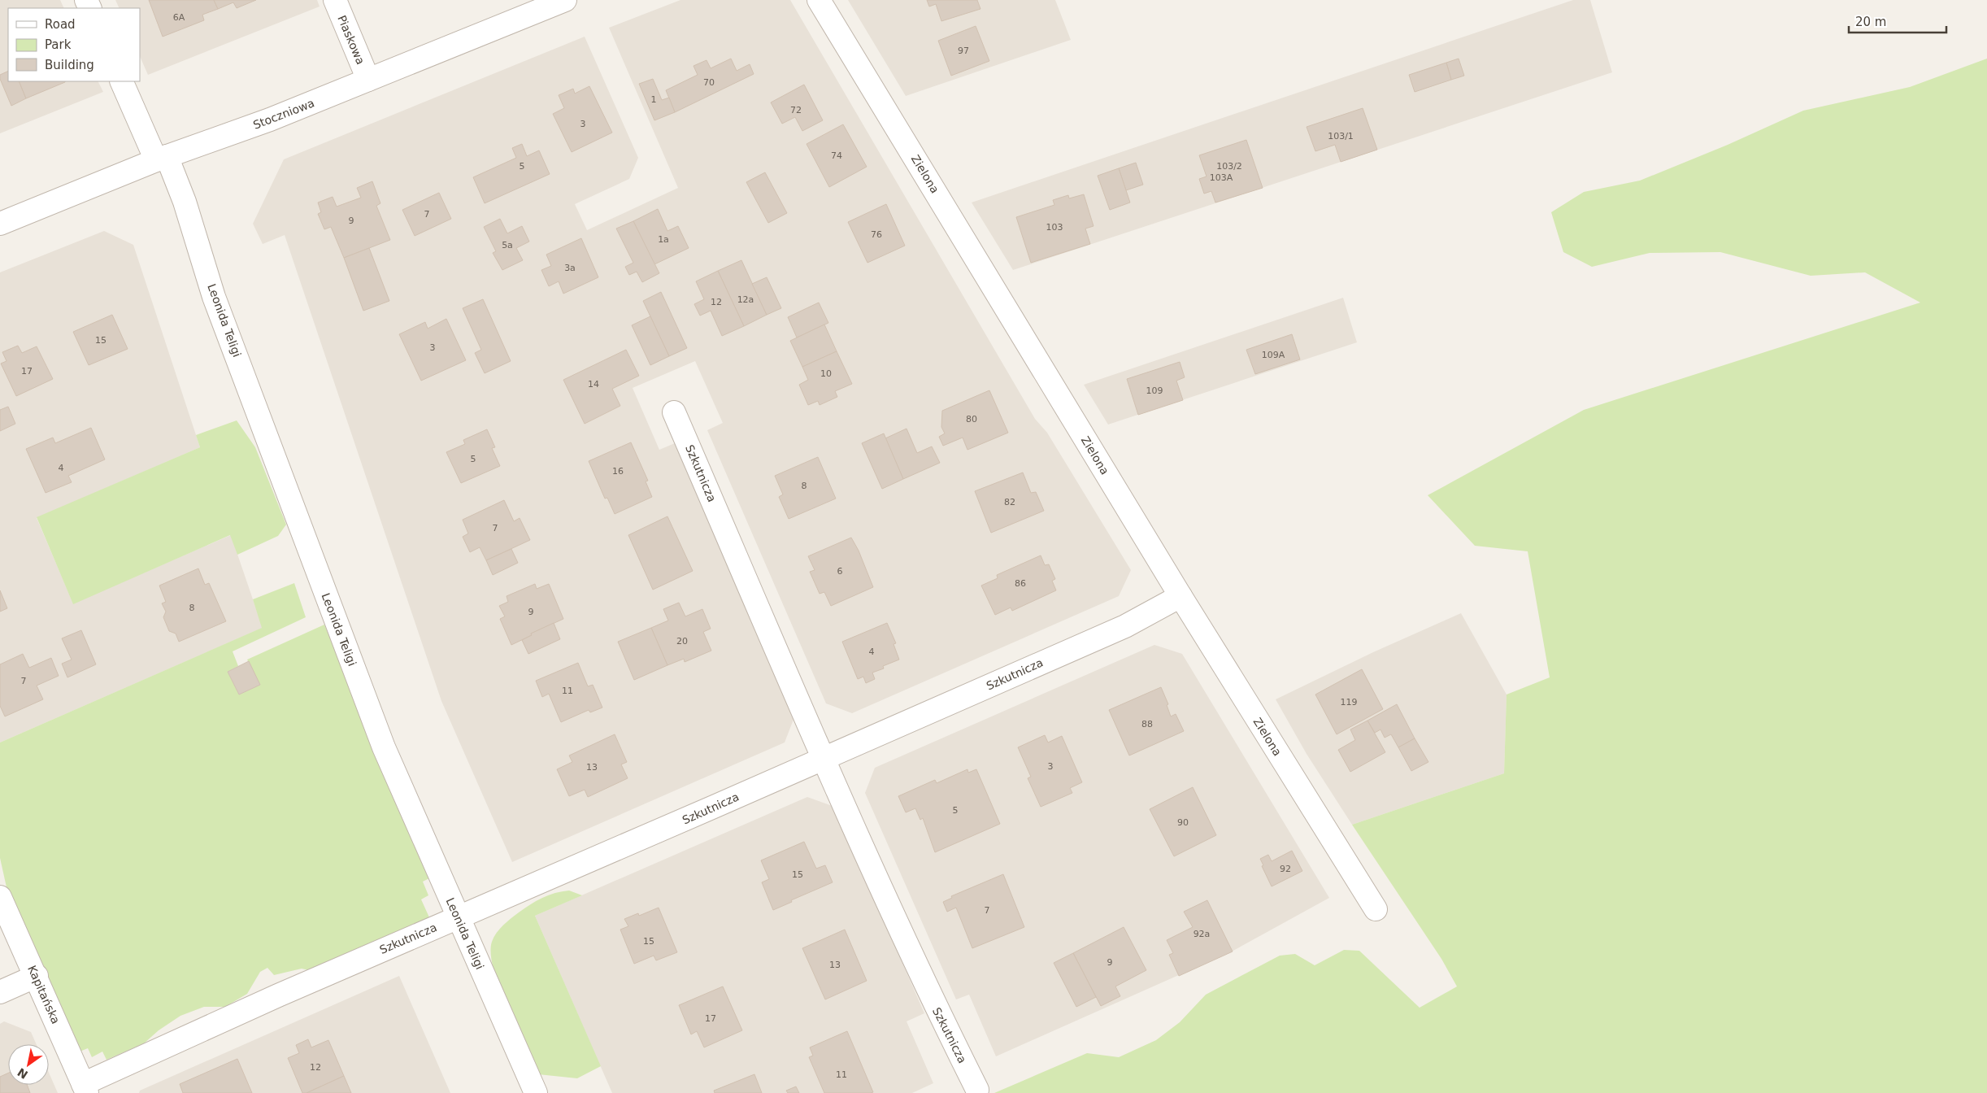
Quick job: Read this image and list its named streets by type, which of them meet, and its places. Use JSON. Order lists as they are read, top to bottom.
{
  "streets": {
    "street": [
      "Piaskowa",
      "Stoczniowa",
      "Zielona",
      "Leonida Teligi",
      "Szkutnicza",
      "Kapitańska"
    ]
  },
  "crossings": [
    ["Piaskowa", "Stoczniowa"],
    ["Stoczniowa", "Leonida Teligi"],
    ["Zielona", "Szkutnicza"],
    ["Leonida Teligi", "Szkutnicza"],
    ["Szkutnicza", "Kapitańska"]
  ],
  "house_numbers": [
    "6A",
    "97",
    "70",
    "1",
    "72",
    "3",
    "103/1",
    "74",
    "5",
    "103/2",
    "103A",
    "7",
    "9",
    "103",
    "76",
    "1a",
    "5a",
    "3a",
    "12a",
    "12",
    "15",
    "3",
    "109A",
    "17",
    "10",
    "14",
    "109",
    "80",
    "5",
    "4",
    "16",
    "8",
    "82",
    "7",
    "6",
    "86",
    "8",
    "9",
    "20",
    "4",
    "7",
    "11",
    "119",
    "88",
    "3",
    "13",
    "5",
    "90",
    "92",
    "15",
    "7",
    "92a",
    "15",
    "9",
    "13",
    "17",
    "12",
    "11"
  ],
  "legend": ["Road", "Park", "Building"],
  "scale_bar": "20 m",
  "north": "bottom left"
}
